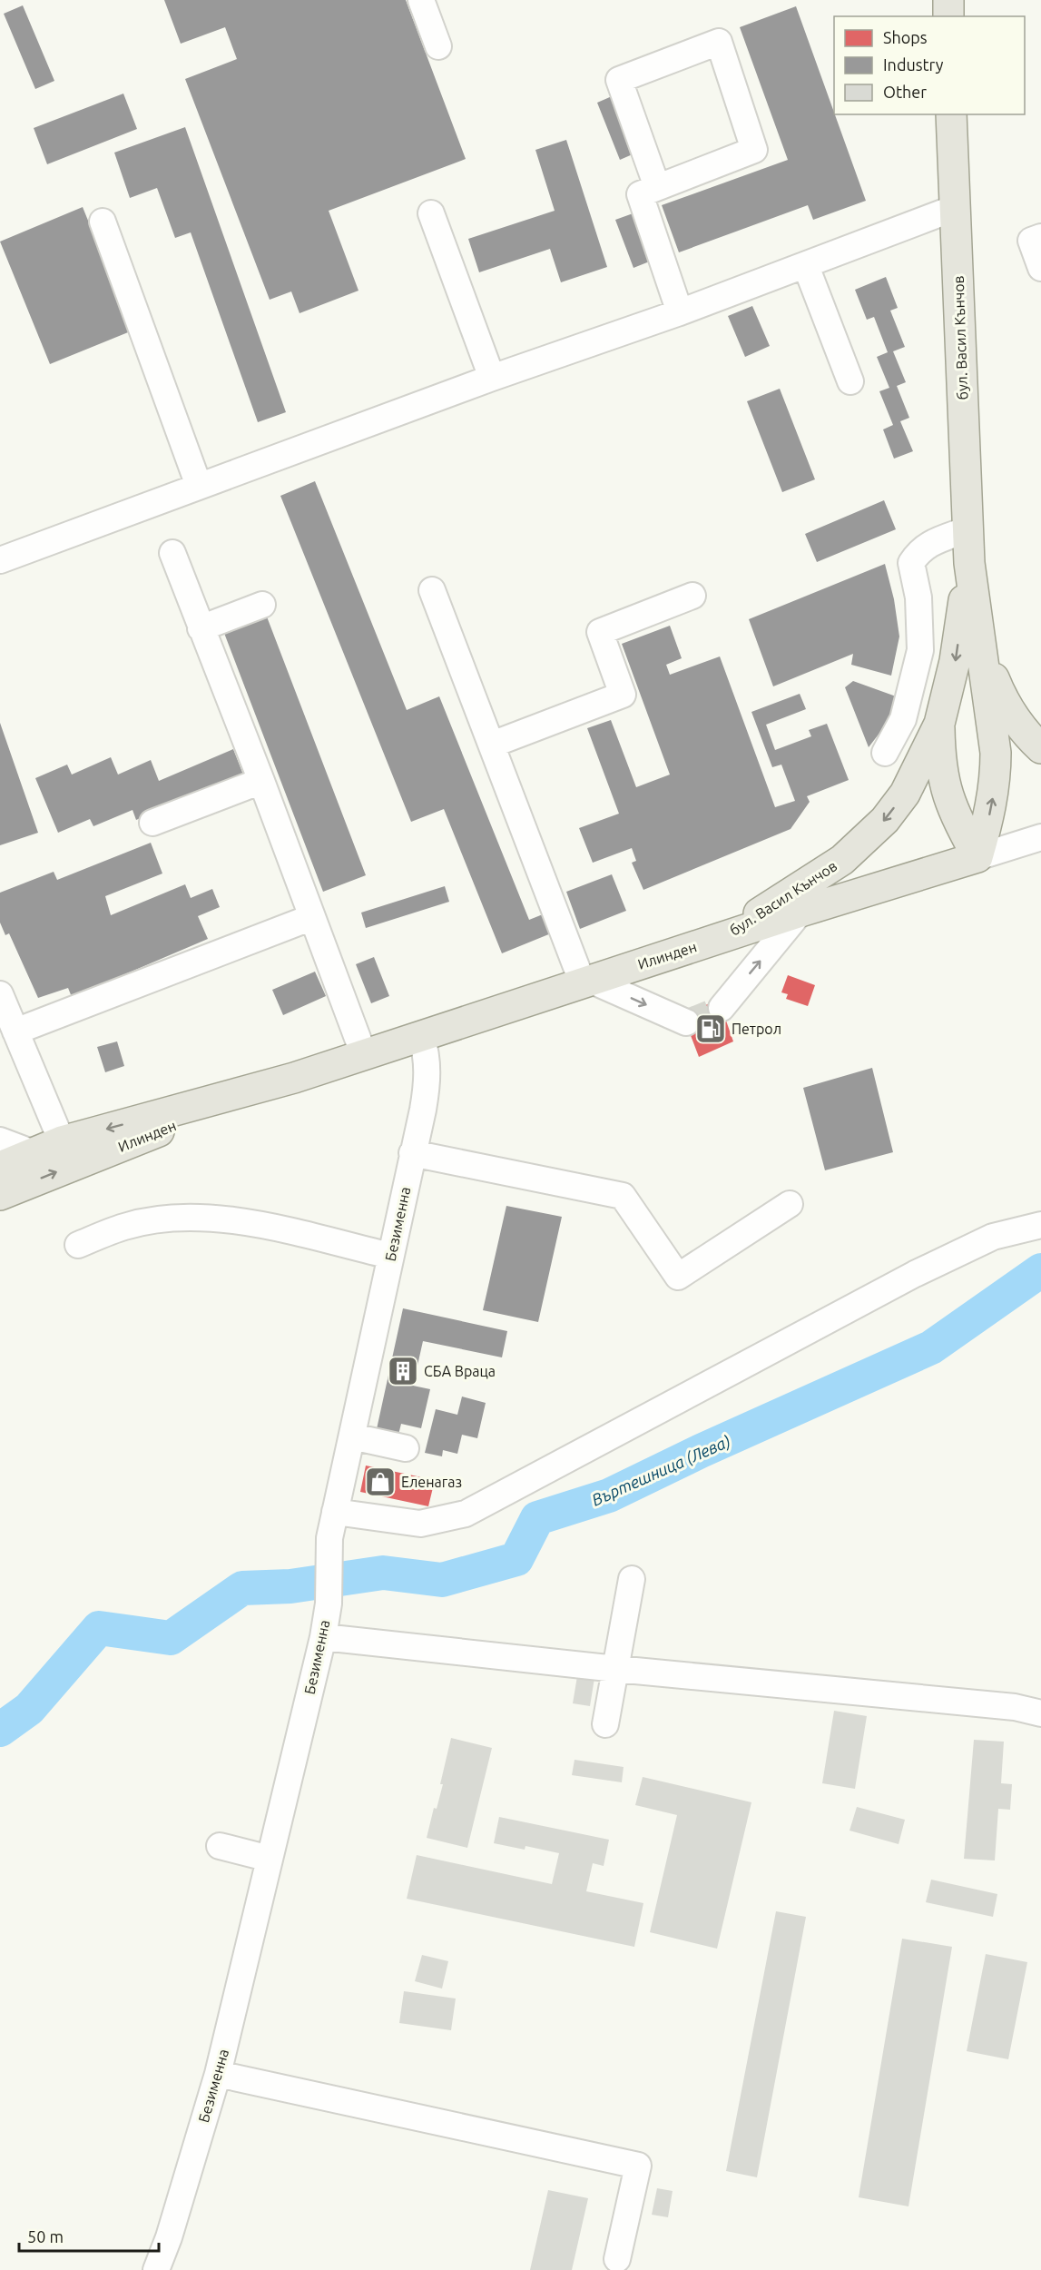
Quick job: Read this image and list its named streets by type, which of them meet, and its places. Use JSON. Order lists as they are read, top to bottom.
{
  "streets": {
    "main road": ["бул. Васил Кънчов", "Илинден"],
    "street": ["Безименна"]
  },
  "crossings": [
    ["бул. Васил Кънчов", "Илинден"],
    ["Илинден", "Безименна"]
  ],
  "water": ["Въртешница (Лева)"],
  "places": {
    "fuel station": ["Петрол"],
    "building": ["СБА Враца"],
    "shop": ["Еленагаз"]
  },
  "legend": ["Shops", "Industry", "Other"],
  "scale_bar": "50 m"
}
